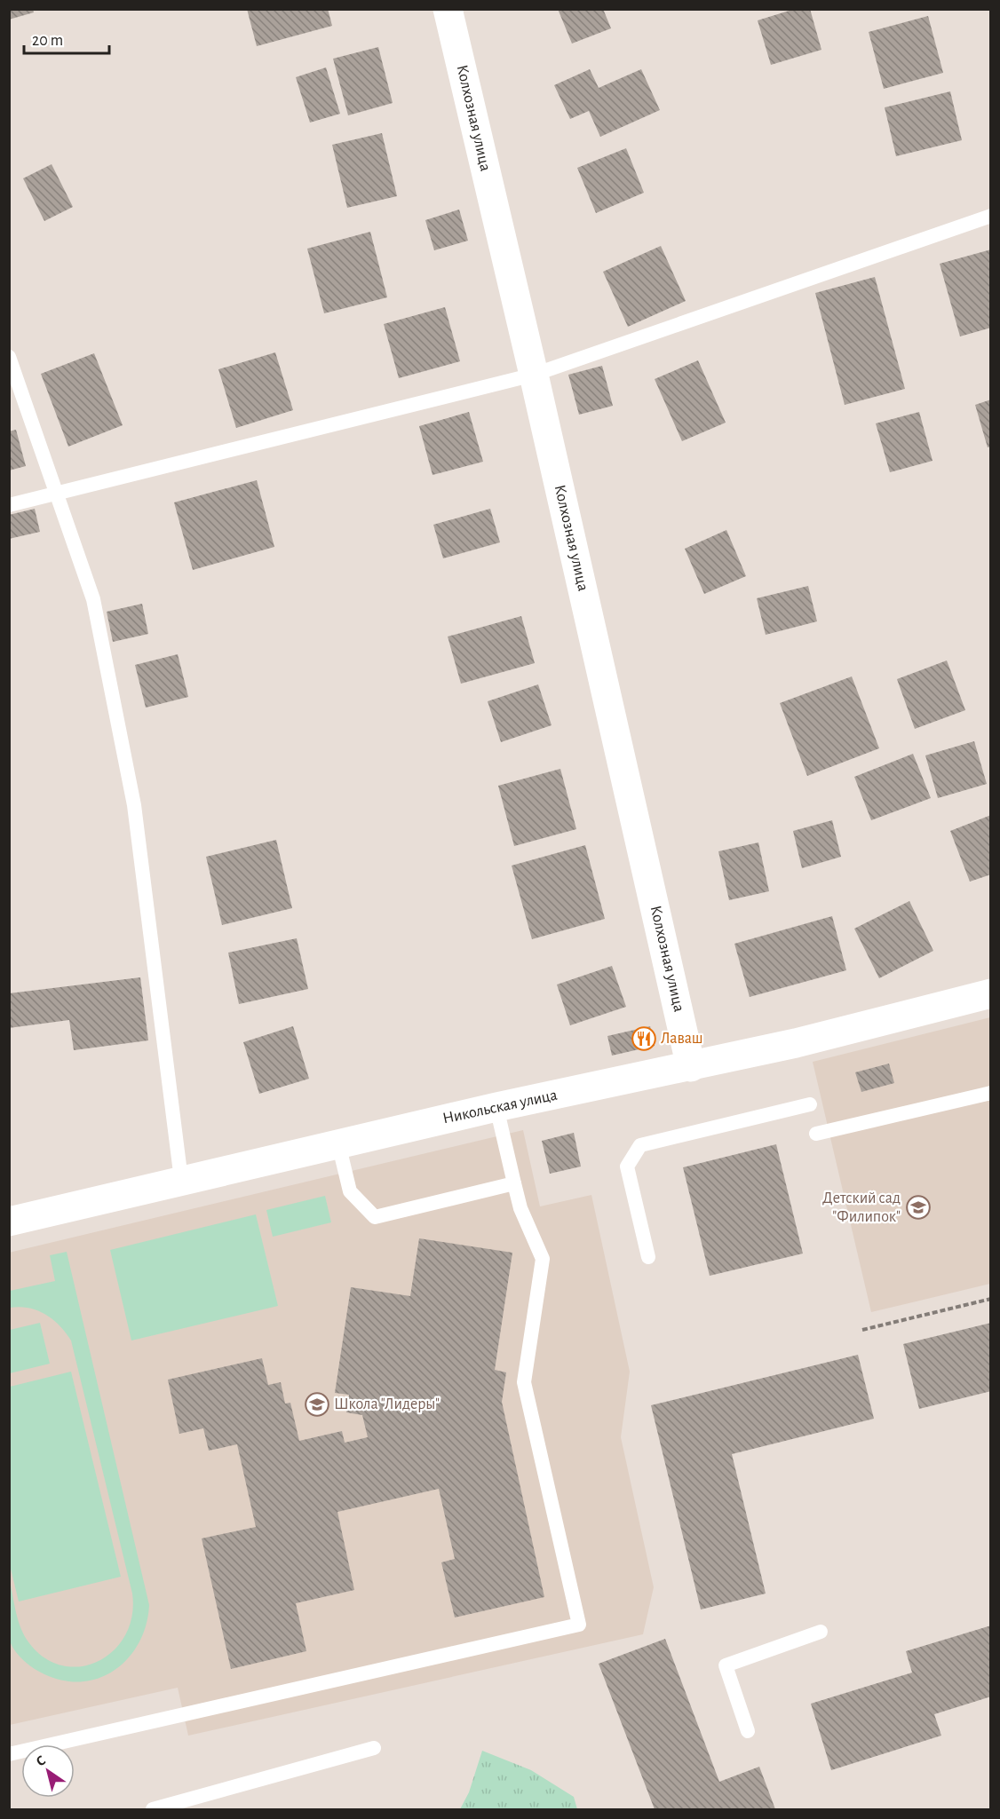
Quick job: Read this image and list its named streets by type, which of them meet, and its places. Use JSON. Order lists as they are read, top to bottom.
{
  "streets": {
    "street": ["Колхозная улица", "Никольская улица"]
  },
  "crossings": [
    ["Колхозная улица", "Никольская улица"]
  ],
  "places": {
    "restaurant": ["Лаваш"],
    "school or university": ["Детский сад \"Филипок\"", "Школа \"Лидеры\""]
  },
  "scale_bar": "20 m",
  "north": "top left"
}
